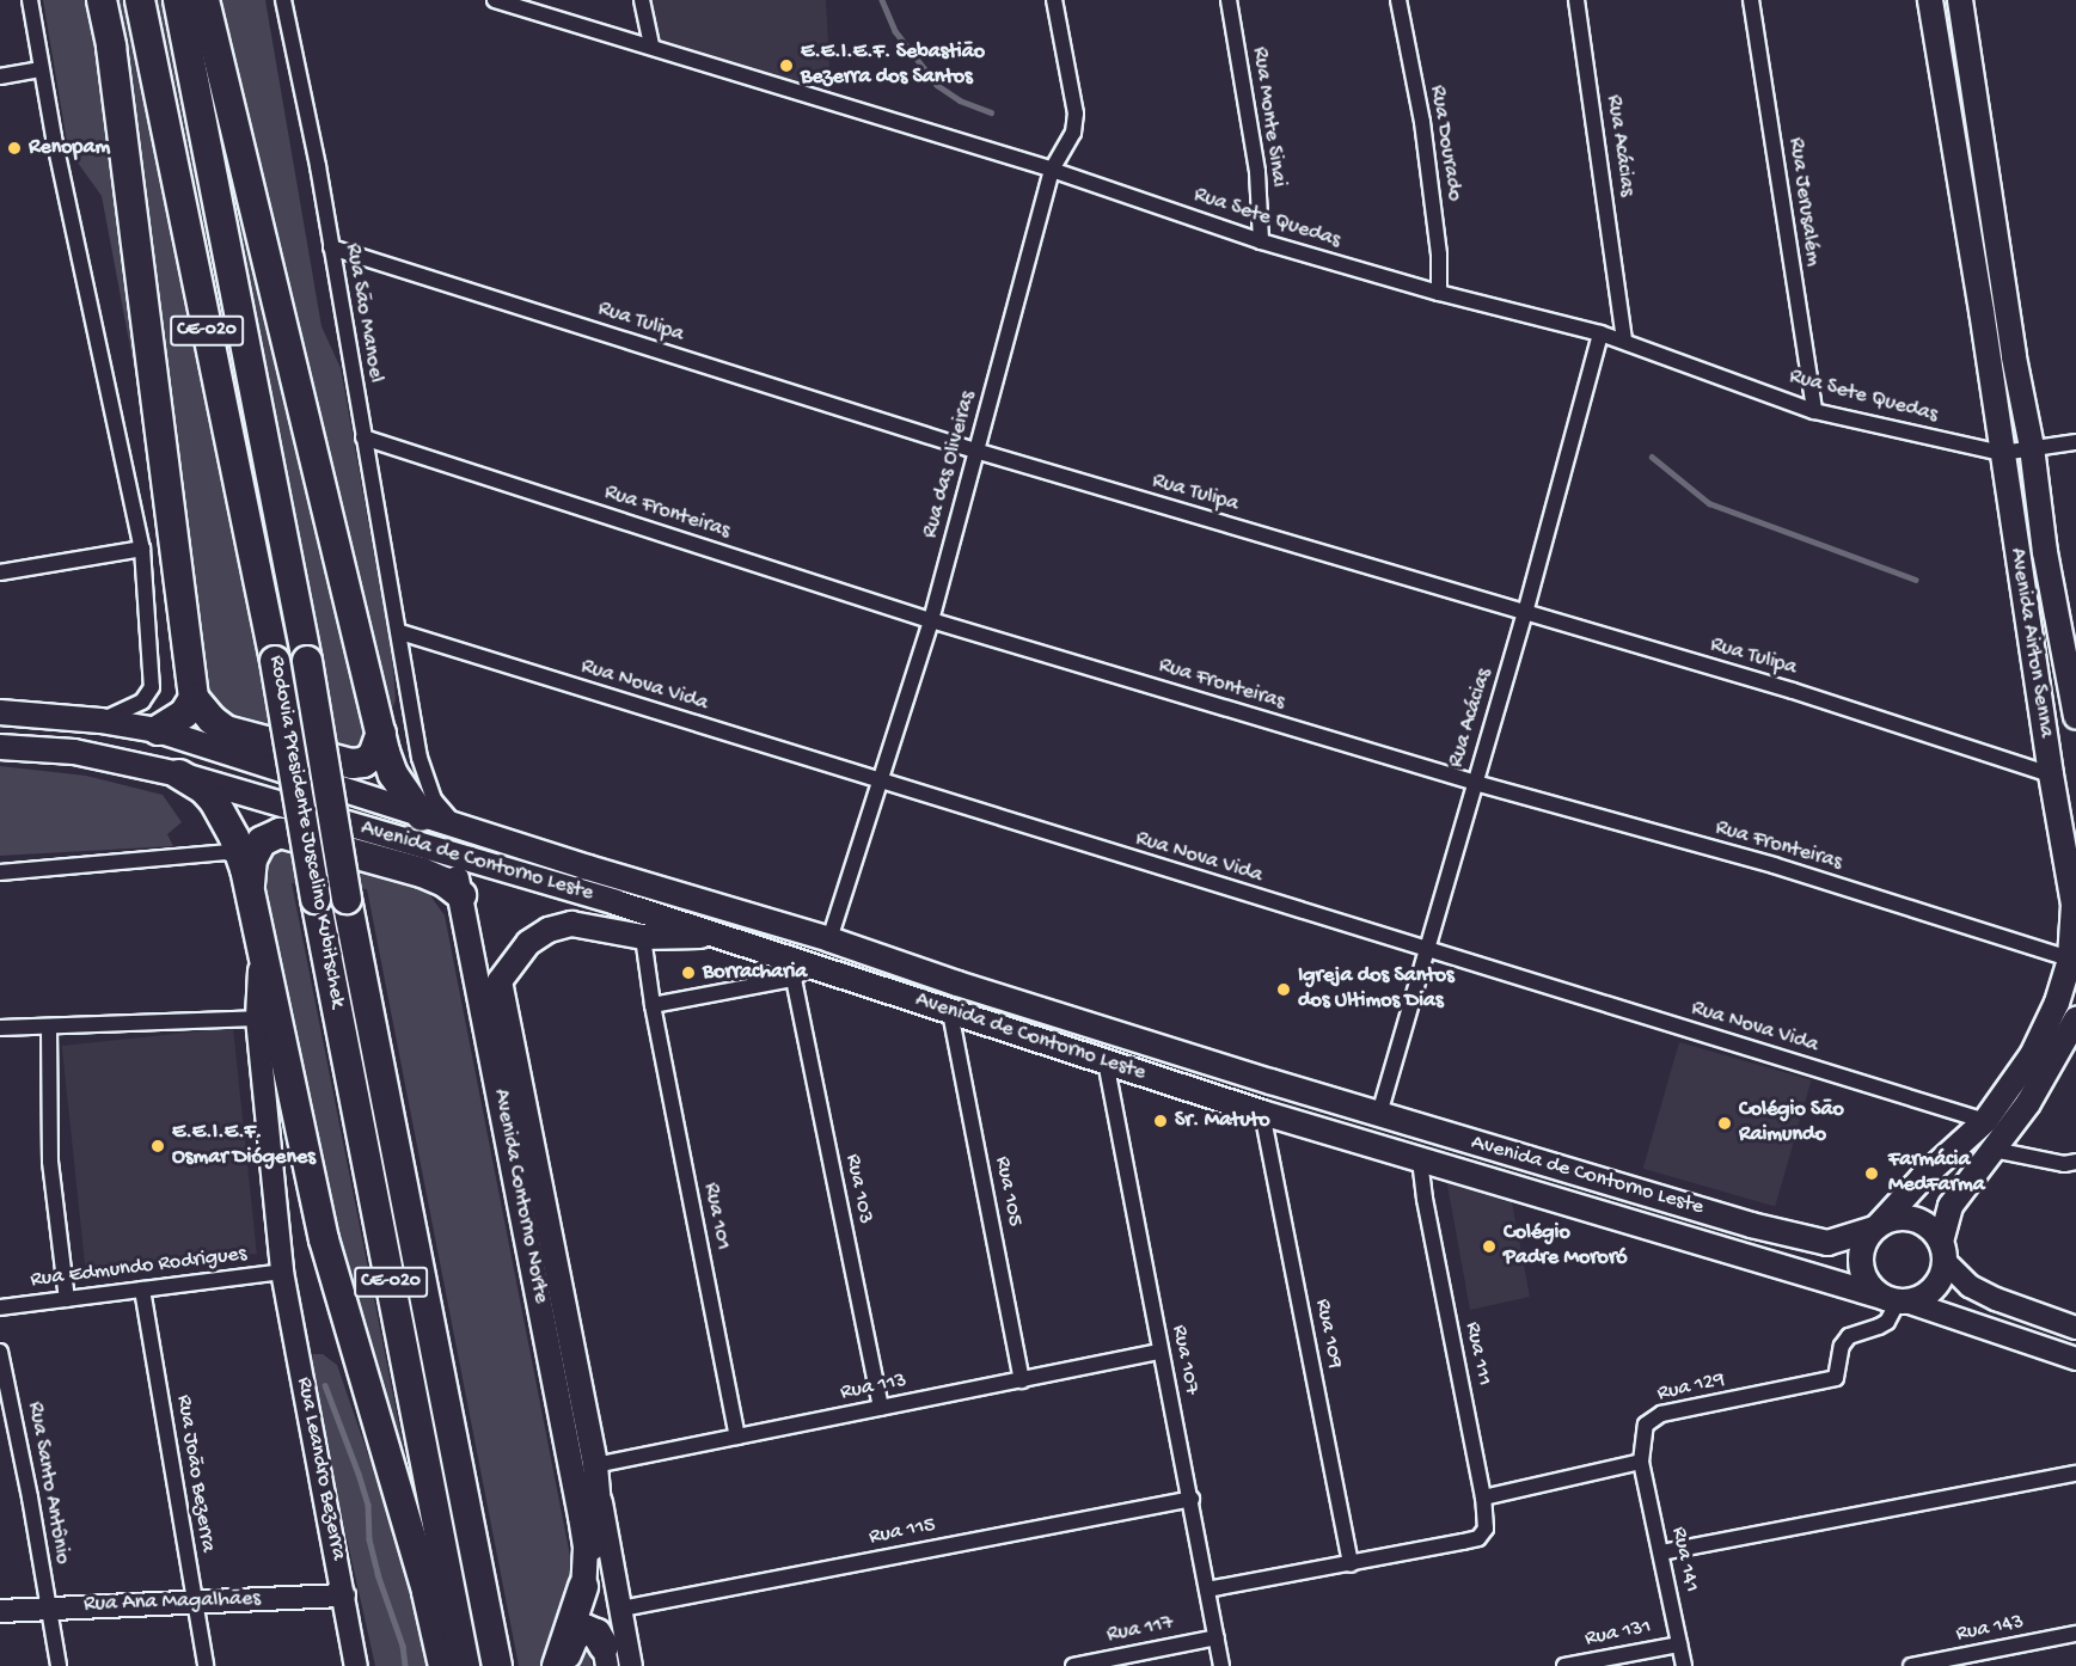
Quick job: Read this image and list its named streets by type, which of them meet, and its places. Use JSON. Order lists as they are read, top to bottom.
{
  "streets": {
    "highway": ["CE-020", "Rodovia Presidente Juscelino Kubitschek"],
    "main road": ["Avenida Airton Senna", "Avenida de Contorno Leste", "Avenida Contorno Norte"],
    "street": [
      "Rua Monte Sinai",
      "Rua Dourado",
      "Rua Acácias",
      "Rua Jerusalém",
      "Rua Sete Quedas",
      "Rua São Manoel",
      "Rua Tulipa",
      "Rua das Oliveiras",
      "Rua Fronteiras",
      "Rua Nova Vida",
      "Rua 103",
      "Rua 105",
      "Rua 101",
      "Rua Edmundo Rodrigues",
      "Rua 109",
      "Rua 111",
      "Rua 107",
      "Rua 113",
      "Rua 129",
      "Rua Leandro Bezerra",
      "Rua João Bezerra",
      "Rua Santo Antônio",
      "Rua 115",
      "Rua 141",
      "Rua Ana Magalhães",
      "Rua 143",
      "Rua 117",
      "Rua 131"
    ]
  },
  "crossings": [
    ["Rua Monte Sinai", "Rua Sete Quedas"],
    ["Rua Dourado", "Rua Sete Quedas"],
    ["Rua Acácias", "Rua Sete Quedas"],
    ["Rua Acácias", "Rua Tulipa"],
    ["Rua Acácias", "Rua Fronteiras"],
    ["Rua Acácias", "Rua Nova Vida"],
    ["Rua Acácias", "Avenida de Contorno Leste"],
    ["Rua Jerusalém", "Rua Sete Quedas"],
    ["Rua Sete Quedas", "Rua das Oliveiras"],
    ["Rua Sete Quedas", "Avenida Airton Senna"],
    ["Rua São Manoel", "Rua Tulipa"],
    ["Rua São Manoel", "Rua Fronteiras"],
    ["Rua São Manoel", "Rua Nova Vida"],
    ["Rua São Manoel", "Avenida de Contorno Leste"],
    ["Rua Tulipa", "Rua das Oliveiras"],
    ["Rua Tulipa", "Avenida Airton Senna"],
    ["Rua das Oliveiras", "Rua Fronteiras"],
    ["Rua das Oliveiras", "Rua Nova Vida"],
    ["Rua das Oliveiras", "Avenida de Contorno Leste"],
    ["Rua Fronteiras", "Avenida Airton Senna"],
    ["Avenida Airton Senna", "Rua Nova Vida"],
    ["Avenida Airton Senna", "Avenida de Contorno Leste"],
    ["Avenida Airton Senna", "Rua 129"],
    ["Avenida de Contorno Leste", "Rua 103"],
    ["Avenida de Contorno Leste", "Rua 105"],
    ["Avenida de Contorno Leste", "Avenida Contorno Norte"],
    ["Avenida de Contorno Leste", "Rua 109"],
    ["Avenida de Contorno Leste", "Rua 111"],
    ["Avenida de Contorno Leste", "Rua 107"],
    ["Avenida de Contorno Leste", "Rua 129"],
    ["Rua 103", "Rua 113"],
    ["Rua 105", "Rua 113"],
    ["Rua 101", "Rua 113"],
    ["Rua Edmundo Rodrigues", "Rua Leandro Bezerra"],
    ["Rua Edmundo Rodrigues", "Rua João Bezerra"],
    ["Rua 109", "Rua 111"],
    ["Rua 107", "Rua 113"],
    ["Rua 107", "Rua 115"],
    ["Rua 107", "Rua 117"],
    ["Rua 129", "Rua 141"],
    ["Rua Leandro Bezerra", "Rua Ana Magalhães"],
    ["Rua João Bezerra", "Rua Ana Magalhães"],
    ["Rua Santo Antônio", "Rua Ana Magalhães"],
    ["Rua 141", "Rua 131"]
  ],
  "places": [
    "E.E.I.E.F. Sebastião Bezerra dos Santos",
    "Renopam",
    "Borracharia",
    "Igreja dos Santos dos Ultimos Dias",
    "Sr. Matuto",
    "Colégio São Raimundo",
    "E.E.I.E.F. Osmar Diógenes",
    "Farmácia MedFarma",
    "Colégio Padre Mororó"
  ]
}
